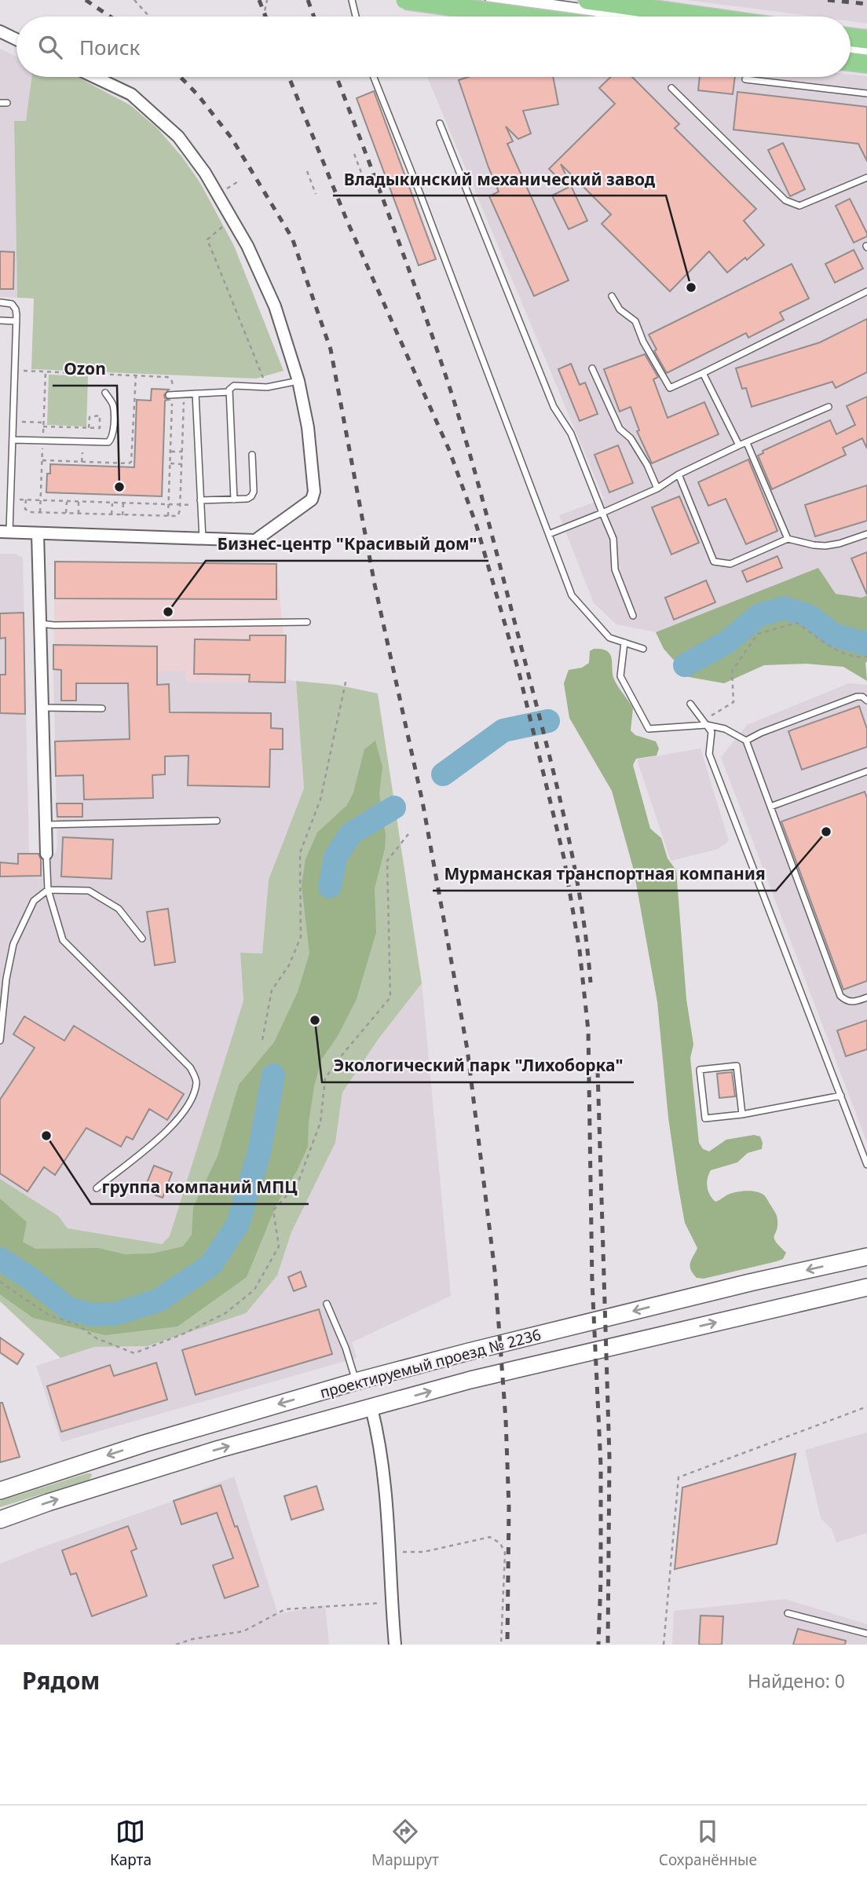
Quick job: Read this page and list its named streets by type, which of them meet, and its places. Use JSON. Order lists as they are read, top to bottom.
{
  "streets": {
    "main road": ["проектируемый проезд № 2236"]
  },
  "places": [
    "Владыкинский механический завод",
    "Ozon",
    "Бизнес-центр \"Красивый дом\"",
    "Мурманская транспортная компания",
    "Экологический парк \"Лихоборка\"",
    "группа компаний МПЦ"
  ],
  "page": {
    "search": "Поиск",
    "heading": ["Рядом", "Найдено: 0"],
    "nav": ["Карта", "Маршрут", "Сохранённые"]
  }
}
